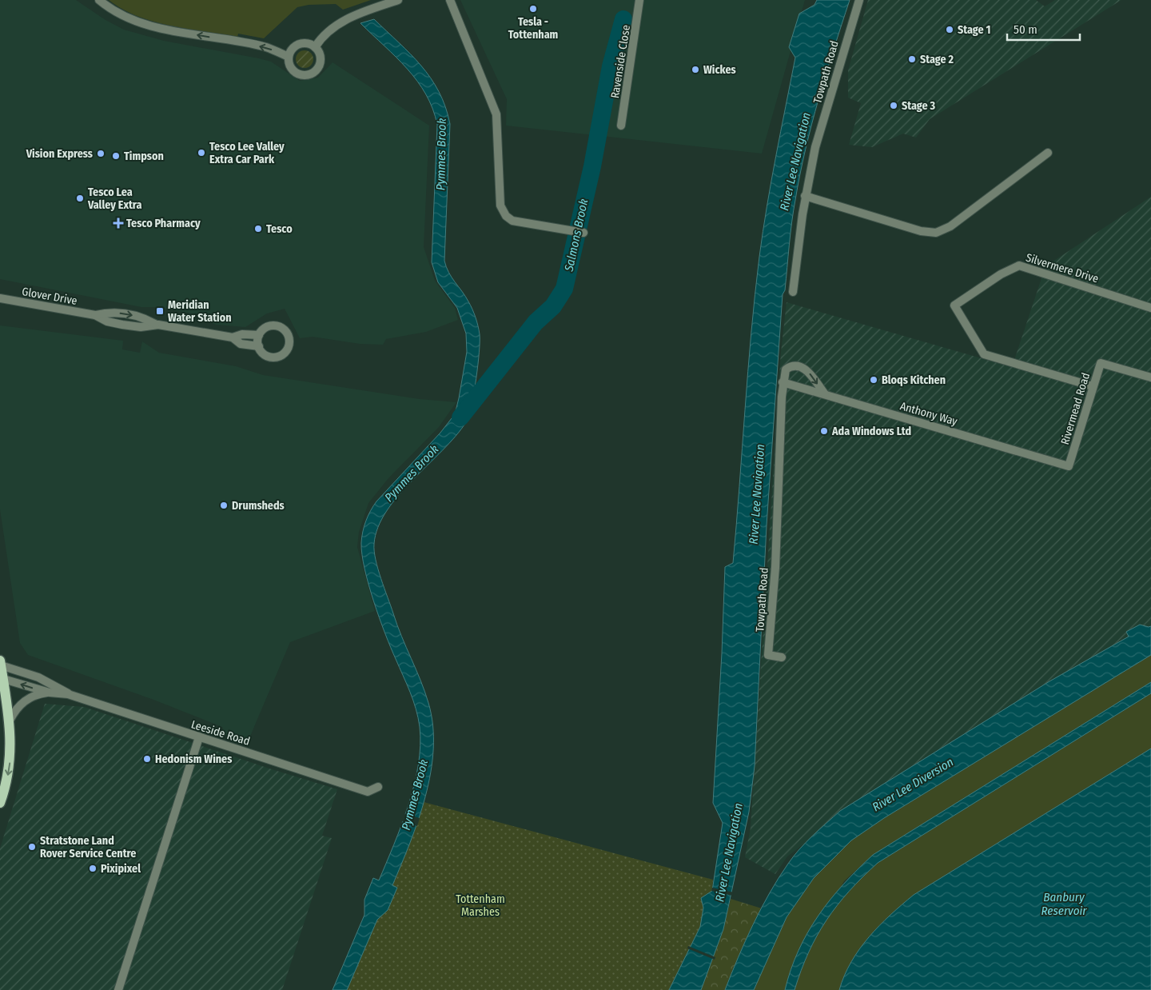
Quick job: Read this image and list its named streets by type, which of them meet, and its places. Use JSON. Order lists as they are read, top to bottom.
{
  "streets": {
    "street": [
      "Ravenside Close",
      "Towpath Road",
      "Silvermere Drive",
      "Glover Drive",
      "Rivermead Road",
      "Anthony Way",
      "Leeside Road"
    ]
  },
  "crossings": [
    ["Towpath Road", "Anthony Way"],
    ["Silvermere Drive", "Rivermead Road"],
    ["Rivermead Road", "Anthony Way"]
  ],
  "water": [
    "Pymmes Brook",
    "River Lee Navigation",
    "Salmons Brook",
    "River Lee Diversion",
    "Banbury Reservoir"
  ],
  "parks": ["Tottenham Marshes"],
  "places": {
    "other": [
      "Tesla - Tottenham",
      "Stage 1",
      "Stage 2",
      "Wickes",
      "Stage 3",
      "Tesco Lee Valley Extra Car Park",
      "Vision Express",
      "Timpson",
      "Tesco Lea Valley Extra",
      "Tesco",
      "Bloqs Kitchen",
      "Ada Windows Ltd",
      "Drumsheds",
      "Hedonism Wines",
      "Stratstone Land Rover Service Centre",
      "Pixipixel"
    ],
    "health": ["Tesco Pharmacy"],
    "transit": ["Meridian Water Station"]
  },
  "scale_bar": "50 m"
}
